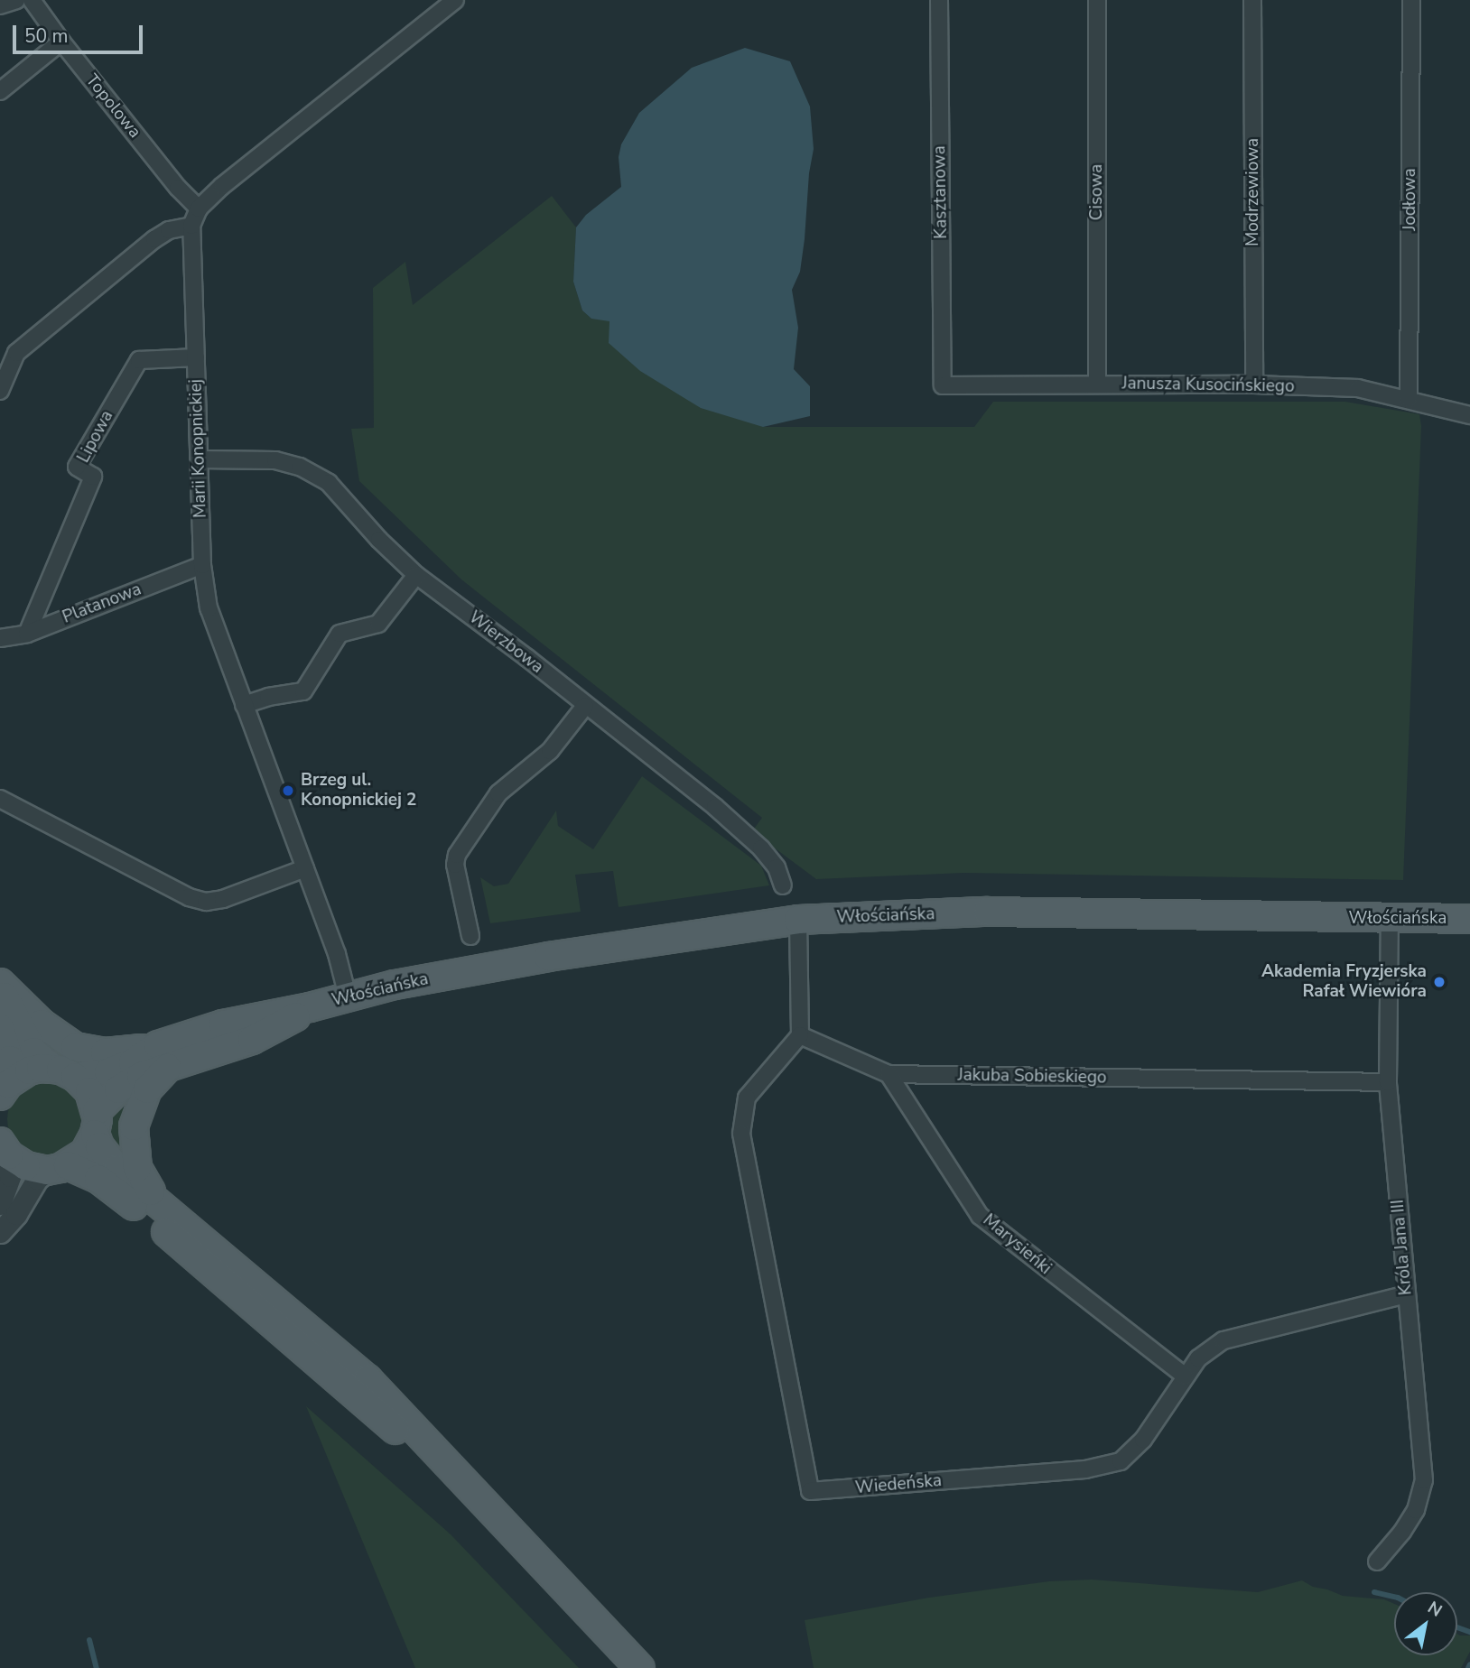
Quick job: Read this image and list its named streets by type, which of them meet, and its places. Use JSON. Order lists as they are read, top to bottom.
{
  "streets": {
    "main road": ["Włościańska"],
    "street": [
      "Topolowa",
      "Kasztanowa",
      "Cisowa",
      "Modrzewiowa",
      "Jodłowa",
      "Janusza Kusocińskiego",
      "Lipowa",
      "Marii Konopnickiej",
      "Platanowa",
      "Wierzbowa",
      "Jakuba Sobieskiego",
      "Marysieńki",
      "Króla Jana III",
      "Wiedeńska"
    ]
  },
  "crossings": [
    ["Topolowa", "Marii Konopnickiej"],
    ["Kasztanowa", "Janusza Kusocińskiego"],
    ["Cisowa", "Janusza Kusocińskiego"],
    ["Modrzewiowa", "Janusza Kusocińskiego"],
    ["Jodłowa", "Janusza Kusocińskiego"],
    ["Lipowa", "Marii Konopnickiej"],
    ["Lipowa", "Platanowa"],
    ["Marii Konopnickiej", "Platanowa"],
    ["Marii Konopnickiej", "Wierzbowa"],
    ["Marii Konopnickiej", "Włościańska"],
    ["Włościańska", "Króla Jana III"],
    ["Jakuba Sobieskiego", "Marysieńki"],
    ["Jakuba Sobieskiego", "Króla Jana III"],
    ["Jakuba Sobieskiego", "Wiedeńska"],
    ["Marysieńki", "Wiedeńska"],
    ["Króla Jana III", "Wiedeńska"]
  ],
  "places": ["Brzeg ul. Konopnickiej 2", "Akademia Fryzjerska Rafał Wiewióra"],
  "scale_bar": "50 m",
  "north": "top right"
}
